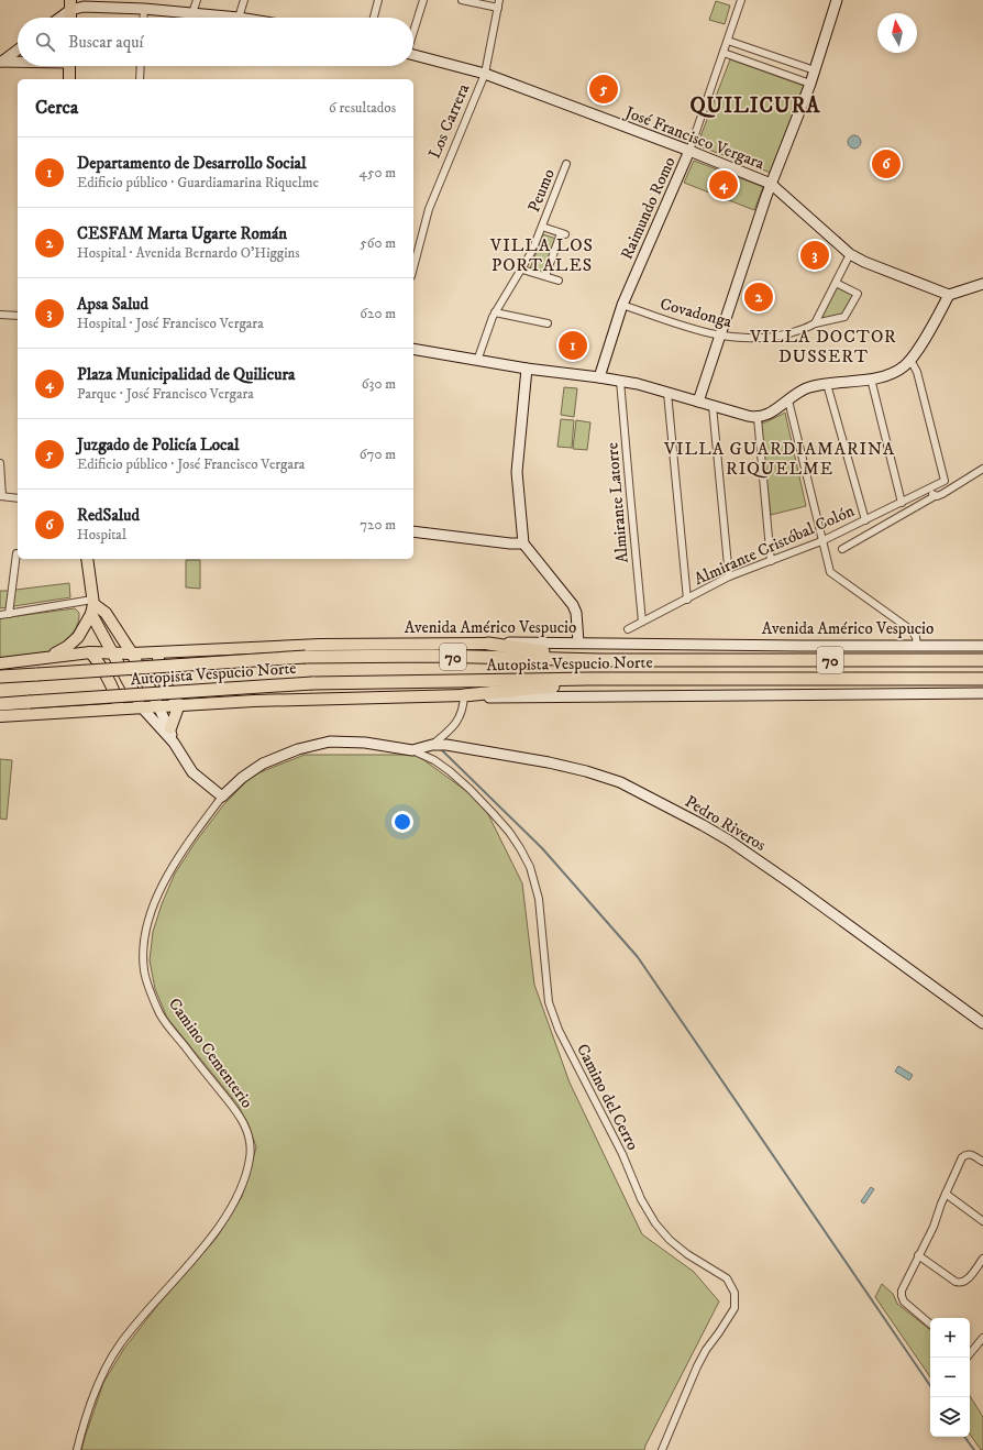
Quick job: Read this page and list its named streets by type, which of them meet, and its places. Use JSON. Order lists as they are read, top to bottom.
{
  "streets": {
    "highway": ["70", "Autopista Vespucio Norte"],
    "main road": ["Avenida Américo Vespucio"],
    "street": [
      "Los Carrera",
      "José Francisco Vergara",
      "Peumo",
      "Raimundo Romo",
      "Covadonga",
      "Almirante Latorre",
      "Almirante Cristóbal Colón",
      "Pedro Riveros",
      "Camino Cementerio",
      "Camino del Cerro"
    ]
  },
  "crossings": [
    ["Los Carrera", "José Francisco Vergara"],
    ["José Francisco Vergara", "Raimundo Romo"],
    ["Raimundo Romo", "Covadonga"],
    ["Almirante Latorre", "Almirante Cristóbal Colón"],
    ["Pedro Riveros", "Camino Cementerio"],
    ["Pedro Riveros", "Camino del Cerro"],
    ["Camino Cementerio", "Camino del Cerro"]
  ],
  "districts": [
    "QUILICURA",
    "VILLA LOS PORTALES",
    "VILLA DOCTOR DUSSERT",
    "VILLA GUARDIAMARINA RIQUELME"
  ],
  "north": "top",
  "page": {
    "search": "Buscar aquí",
    "pins": [
      "5",
      "6",
      "4",
      "3",
      "2",
      "1"
    ],
    "heading": ["Cerca", "6 resultados"],
    "list": [
      {
        "mark": "1",
        "name": "Departamento de Desarrollo Social",
        "note": "Edificio público · Guardiamarina Riquelme",
        "value": "450 m"
      },
      {
        "mark": "2",
        "name": "CESFAM Marta Ugarte Román",
        "note": "Hospital · Avenida Bernardo O'Higgins",
        "value": "560 m"
      },
      {
        "mark": "3",
        "name": "Apsa Salud",
        "note": "Hospital · José Francisco Vergara",
        "value": "620 m"
      },
      {
        "mark": "4",
        "name": "Plaza Municipalidad de Quilicura",
        "note": "Parque · José Francisco Vergara",
        "value": "630 m"
      },
      {
        "mark": "5",
        "name": "Juzgado de Policía Local",
        "note": "Edificio público · José Francisco Vergara",
        "value": "670 m"
      },
      {
        "mark": "6",
        "name": "RedSalud",
        "note": "Hospital",
        "value": "720 m"
      }
    ],
    "map_buttons": ["+", "−"]
  }
}
